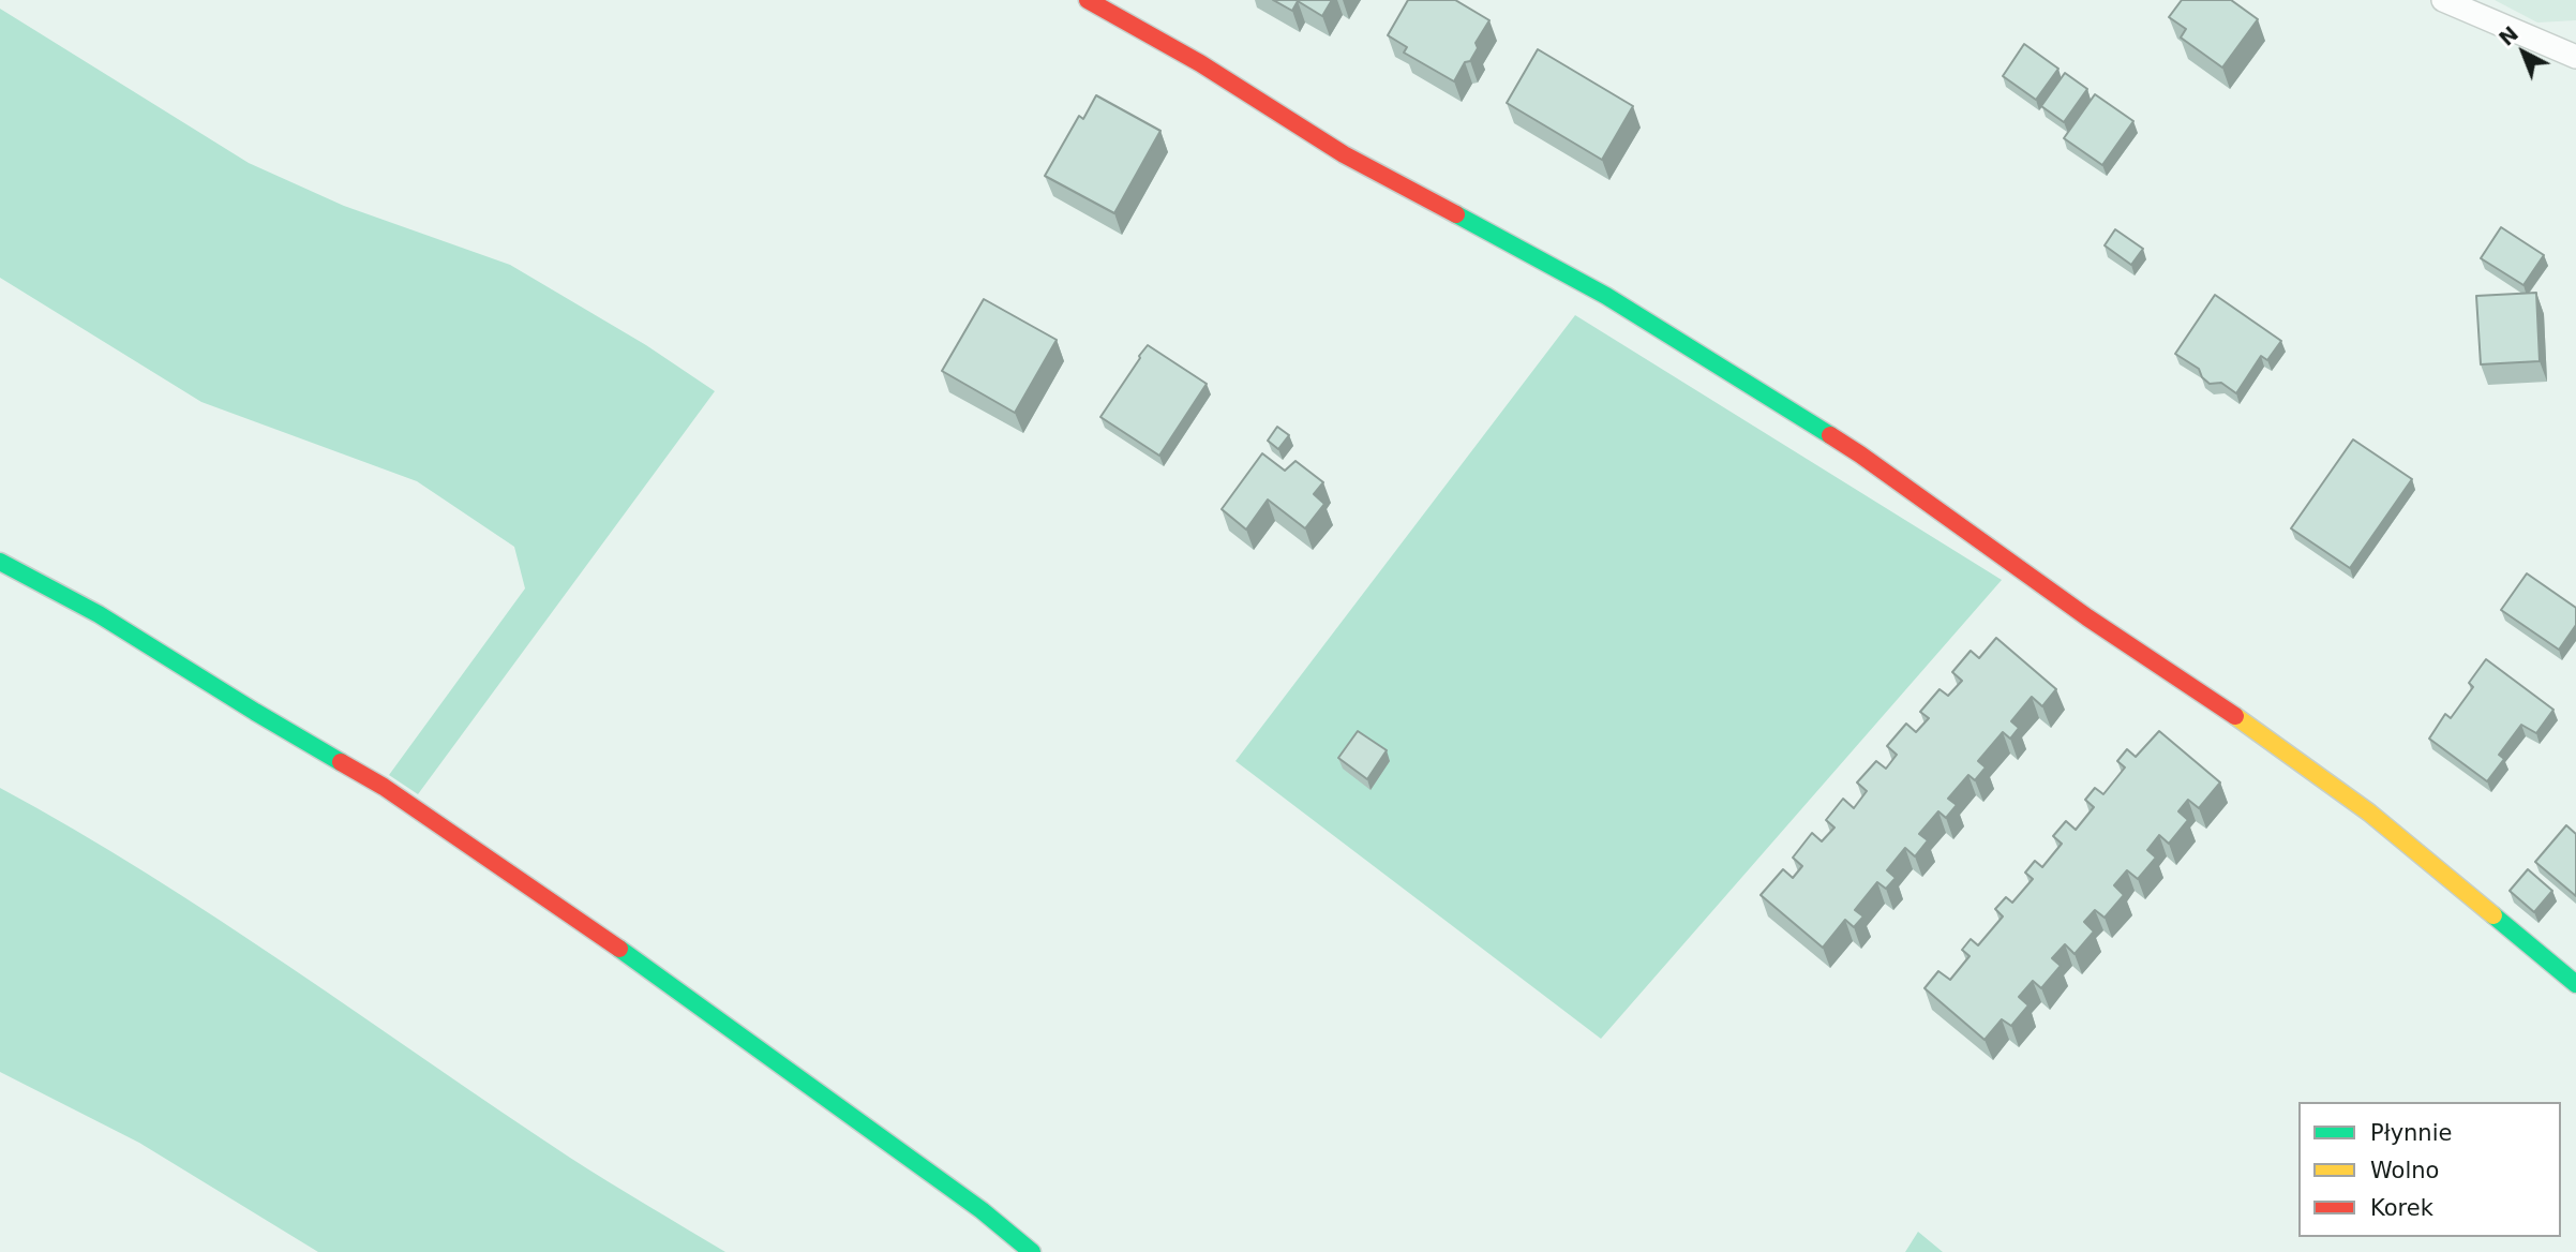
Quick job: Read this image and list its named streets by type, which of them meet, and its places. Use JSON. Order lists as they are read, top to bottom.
{
  "legend": ["Płynnie", "Wolno", "Korek"],
  "north": "top left"
}
